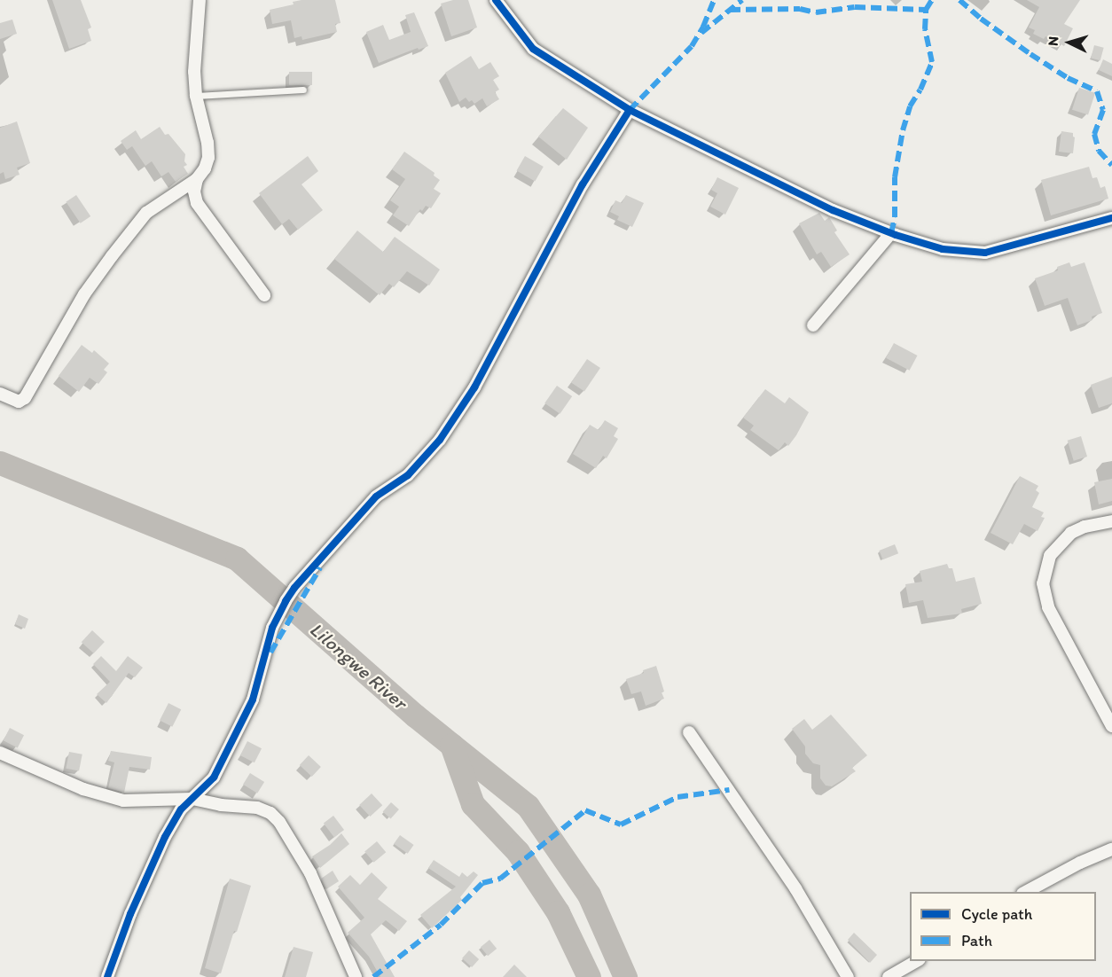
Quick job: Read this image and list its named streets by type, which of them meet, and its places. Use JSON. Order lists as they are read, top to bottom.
{
  "water": ["Lilongwe River"],
  "legend": ["Cycle path", "Path"],
  "north": "left"
}
